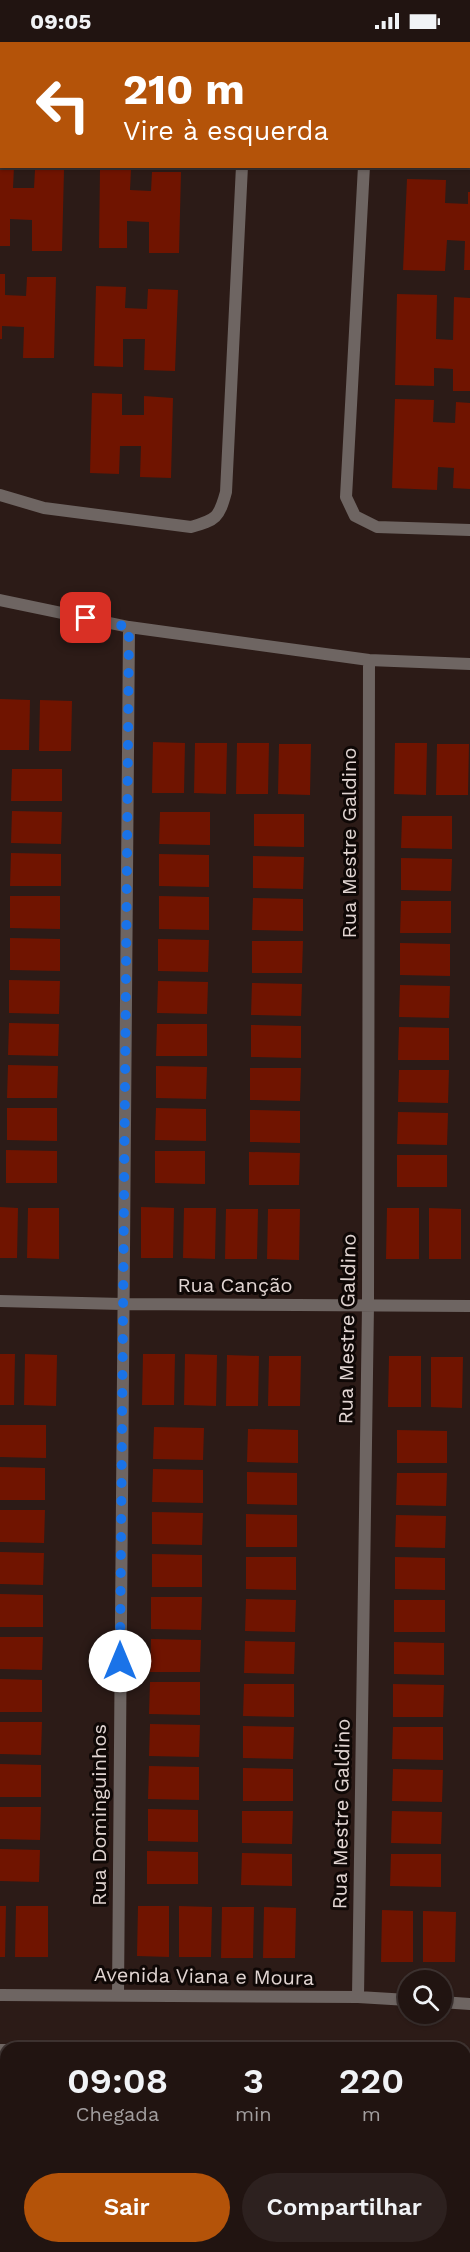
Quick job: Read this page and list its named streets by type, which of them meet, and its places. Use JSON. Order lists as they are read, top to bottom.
{
  "streets": {
    "street": [
      "Rua Mestre Galdino",
      "Rua Canção",
      "Rua Dominguinhos",
      "Avenida Viana e Moura"
    ]
  },
  "crossings": [
    ["Rua Mestre Galdino", "Rua Canção"],
    ["Rua Mestre Galdino", "Avenida Viana e Moura"],
    ["Rua Canção", "Rua Dominguinhos"],
    ["Rua Dominguinhos", "Avenida Viana e Moura"]
  ],
  "page": {
    "status": "09:05",
    "turn": ["210 m", "Vire à esquerda"],
    "eta": [
      "09:08",
      "Chegada",
      "3",
      "min",
      "220",
      "m"
    ],
    "buttons": ["Sair", "Compartilhar"]
  }
}
